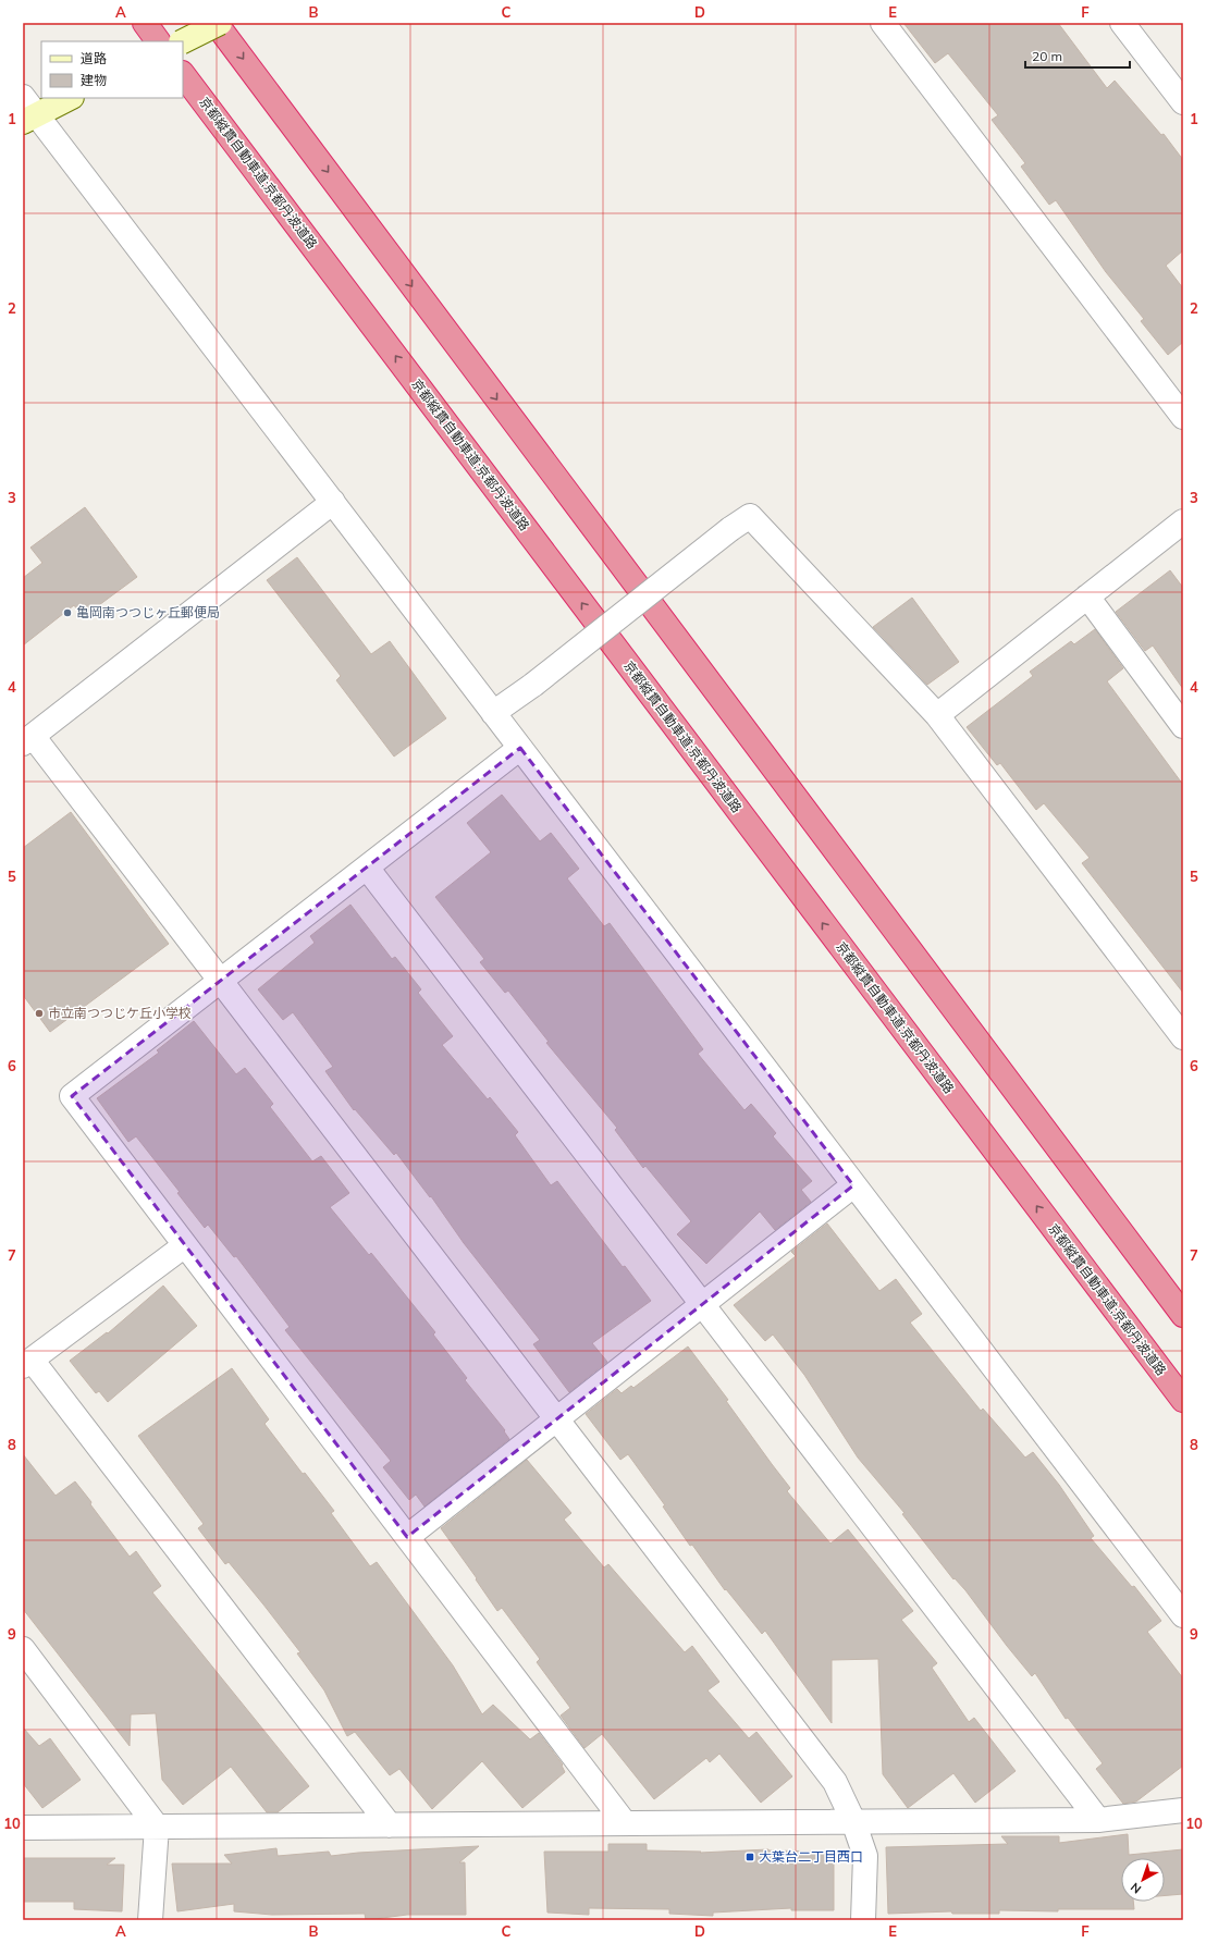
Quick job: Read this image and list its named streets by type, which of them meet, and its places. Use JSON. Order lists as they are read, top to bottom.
{
  "streets": {
    "highway": ["京都縦貫自動車道;京都丹波道路"]
  },
  "places": {
    "other": ["亀岡南つつじヶ丘郵便局", "市立南つつじケ丘小学校"],
    "transit": ["大葉台二丁目西口"]
  },
  "legend": ["道路", "建物"],
  "scale_bar": "20 m",
  "north": "bottom left",
  "grid": {
    "columns": [
      "A",
      "B",
      "C",
      "D",
      "E",
      "F"
    ],
    "rows": [
      "1",
      "2",
      "3",
      "4",
      "5",
      "6",
      "7",
      "8",
      "9",
      "10"
    ]
  }
}
